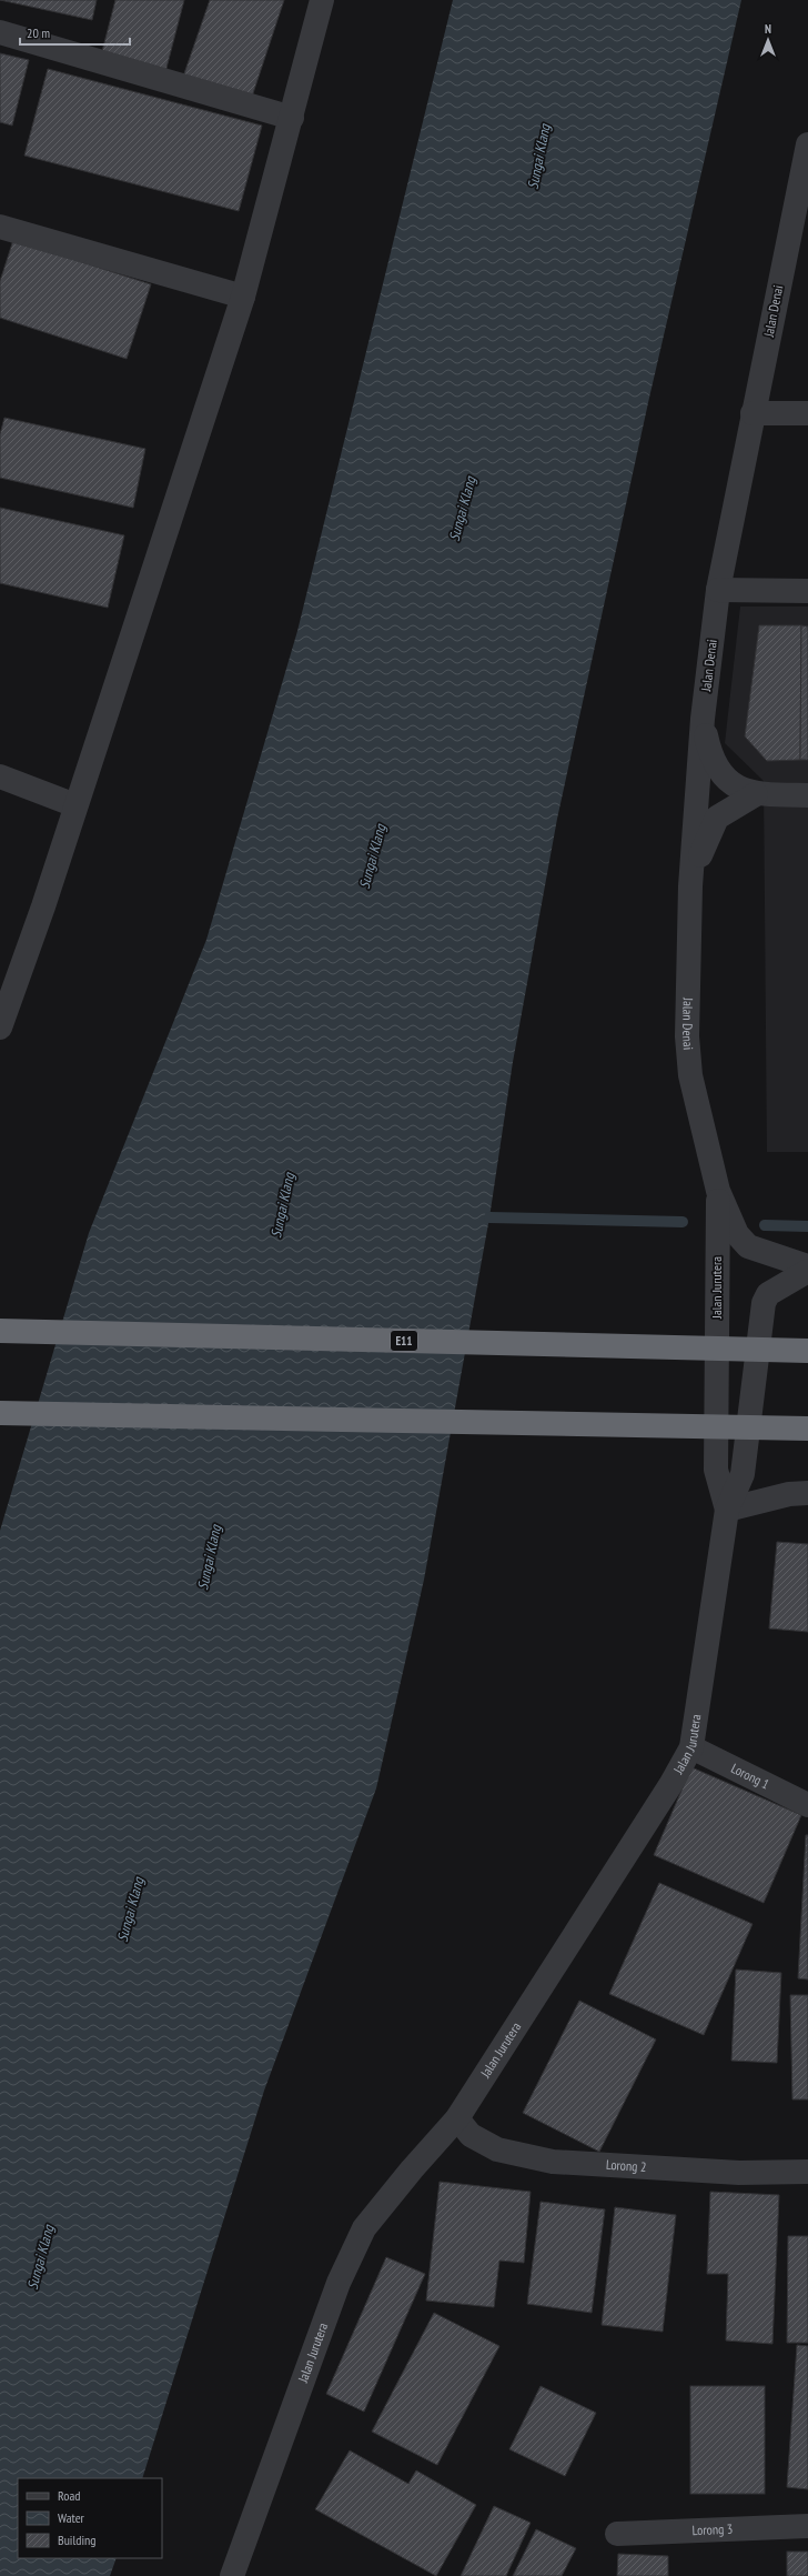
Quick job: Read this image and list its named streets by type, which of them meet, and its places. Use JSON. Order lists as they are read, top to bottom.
{
  "streets": {
    "highway": ["E11"],
    "street": [
      "Jalan Denai",
      "Jalan Jurutera",
      "Lorong 1",
      "Lorong 2",
      "Lorong 3"
    ]
  },
  "crossings": [
    ["Jalan Denai", "Jalan Jurutera"],
    ["Jalan Jurutera", "Lorong 1"],
    ["Jalan Jurutera", "Lorong 2"]
  ],
  "water": ["Sungai Klang"],
  "legend": ["Road", "Water", "Building"],
  "scale_bar": "20 m",
  "north": "top"
}
